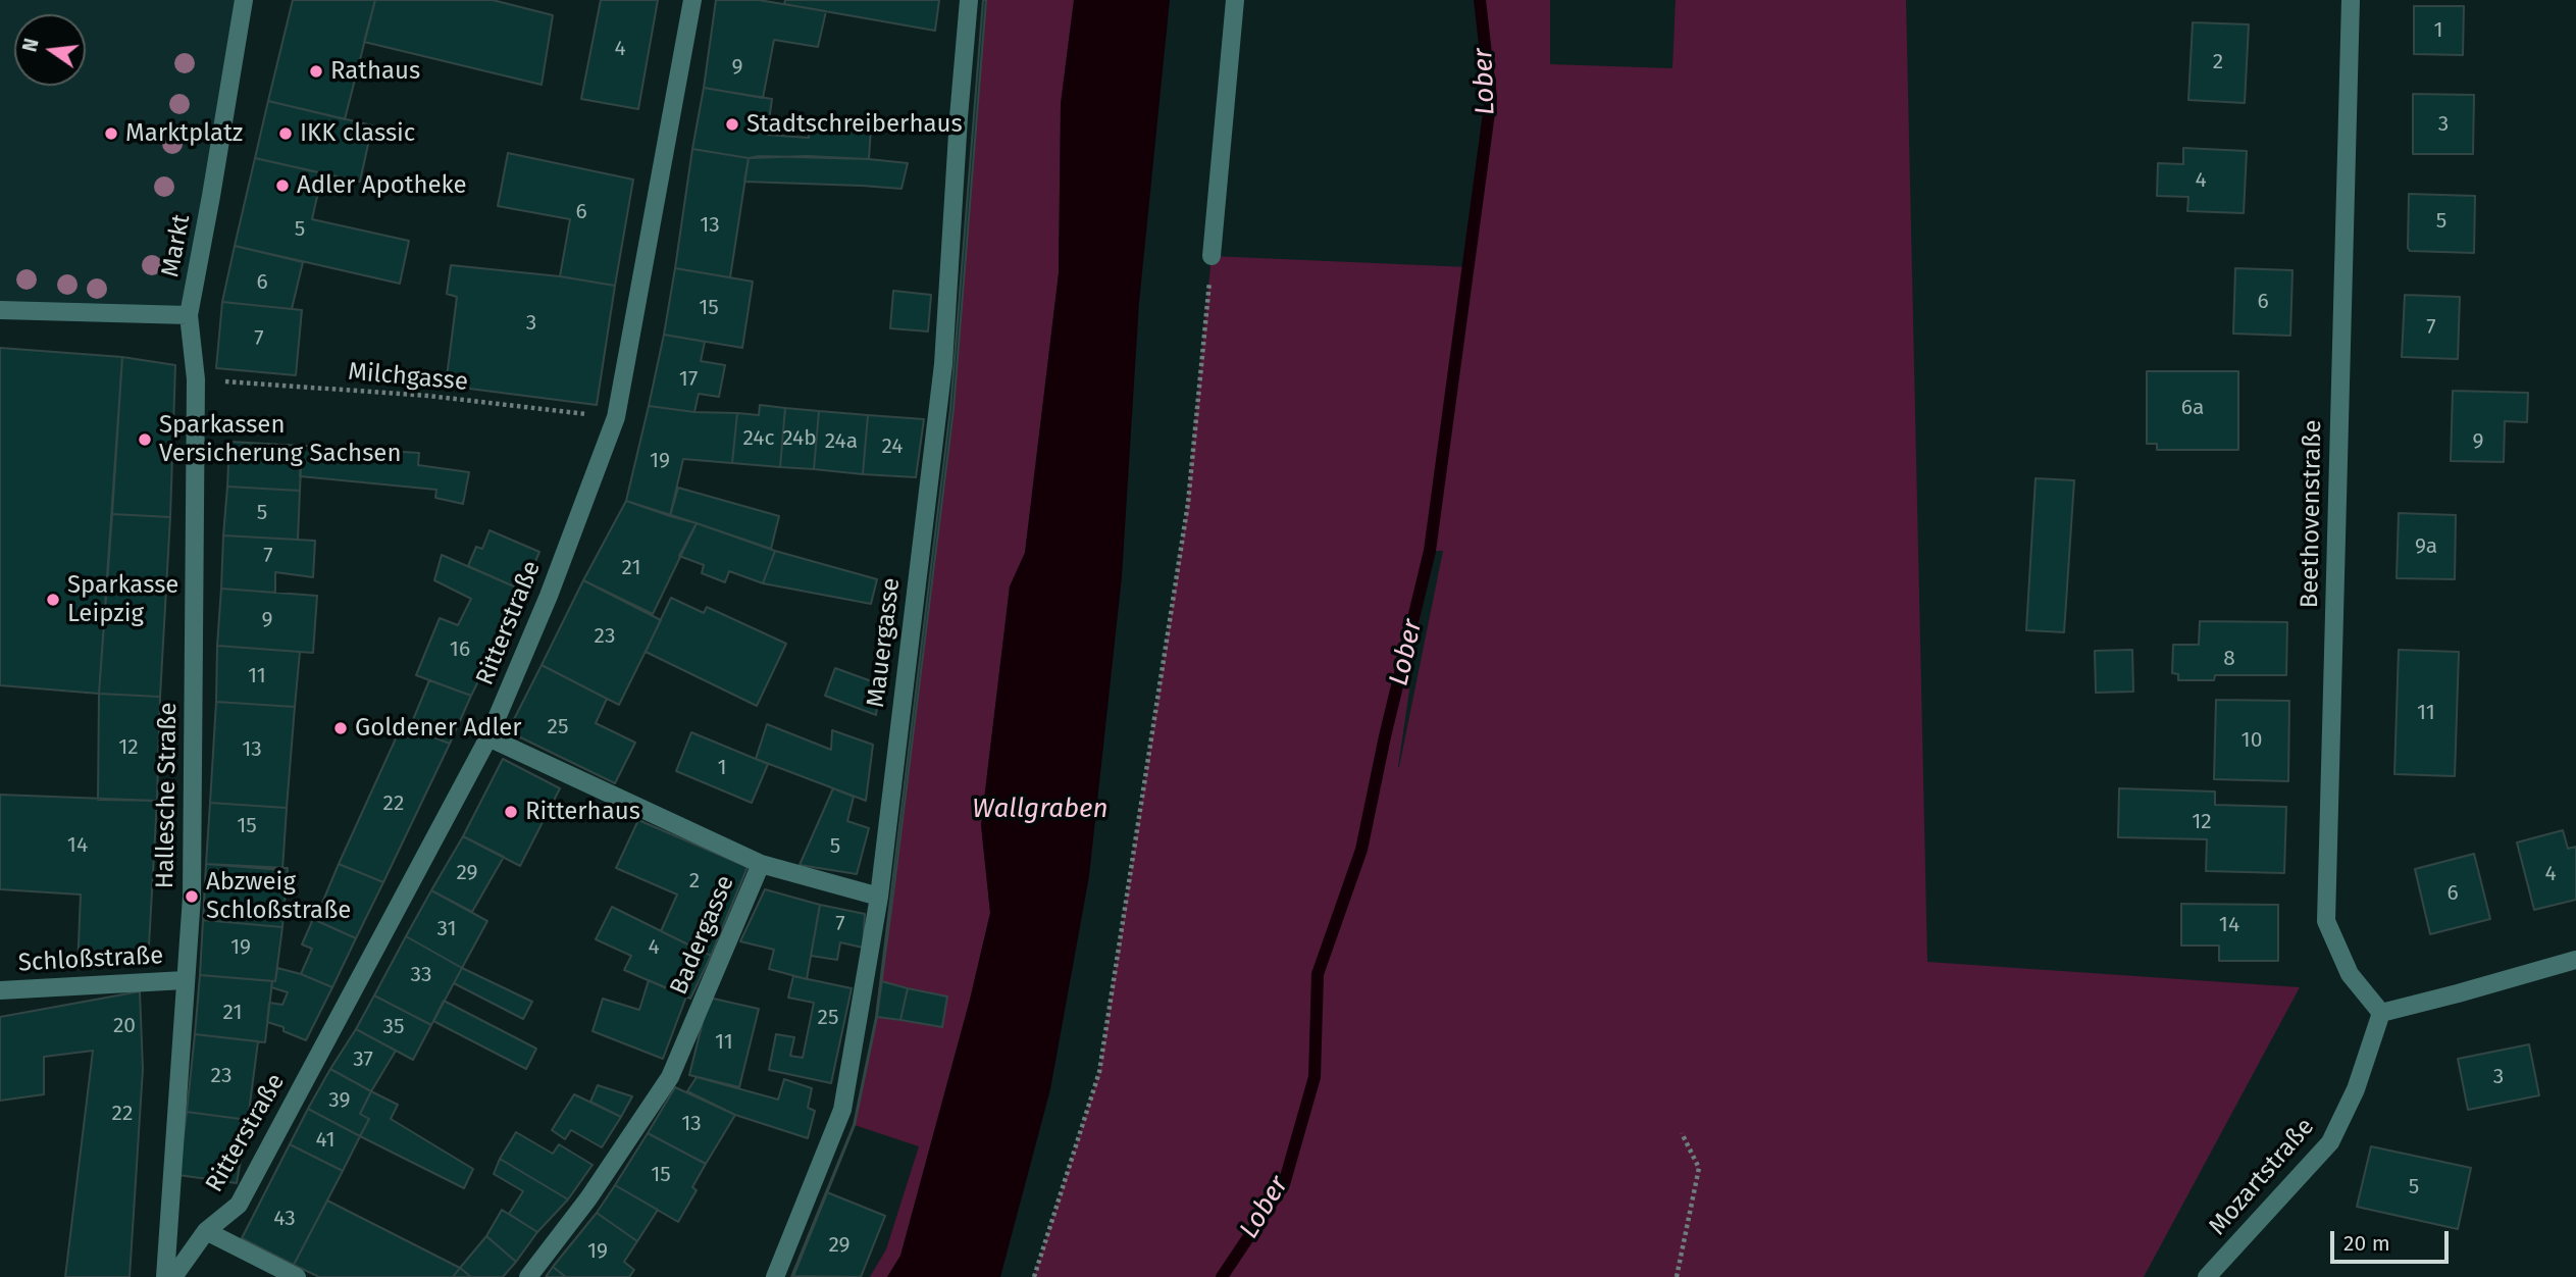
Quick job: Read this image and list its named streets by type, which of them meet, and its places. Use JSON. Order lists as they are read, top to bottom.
{
  "streets": {
    "street": [
      "Markt",
      "Beethovenstraße",
      "Ritterstraße",
      "Mauergasse",
      "Hallesche Straße",
      "Badergasse",
      "Schloßstraße",
      "Mozartstraße"
    ],
    "path": ["Milchgasse"]
  },
  "crossings": [
    ["Markt", "Hallesche Straße"],
    ["Milchgasse", "Ritterstraße"],
    ["Milchgasse", "Hallesche Straße"],
    ["Beethovenstraße", "Mozartstraße"],
    ["Ritterstraße", "Badergasse"],
    ["Hallesche Straße", "Schloßstraße"]
  ],
  "water": ["Lober", "Wallgraben"],
  "places": [
    "Rathaus",
    "Stadtschreiberhaus",
    "Marktplatz",
    "IKK classic",
    "Adler Apotheke",
    "Sparkassen Versicherung Sachsen",
    "Sparkasse Leipzig",
    "Goldener Adler",
    "Ritterhaus",
    "Abzweig Schloßstraße"
  ],
  "house_numbers": [
    "1",
    "4",
    "2",
    "9",
    "3",
    "4",
    "6",
    "5",
    "13",
    "5",
    "6",
    "6",
    "15",
    "3",
    "7",
    "7",
    "17",
    "6a",
    "24c",
    "24b",
    "24a",
    "9",
    "24",
    "19",
    "5",
    "9a",
    "7",
    "21",
    "9",
    "23",
    "16",
    "8",
    "11",
    "11",
    "25",
    "10",
    "12",
    "13",
    "1",
    "22",
    "12",
    "15",
    "14",
    "5",
    "29",
    "4",
    "2",
    "6",
    "7",
    "14",
    "31",
    "19",
    "4",
    "33",
    "21",
    "25",
    "20",
    "35",
    "11",
    "37",
    "23",
    "3",
    "39",
    "22",
    "13",
    "41",
    "15",
    "5",
    "43",
    "29",
    "19"
  ],
  "scale_bar": "20 m",
  "north": "left"
}
